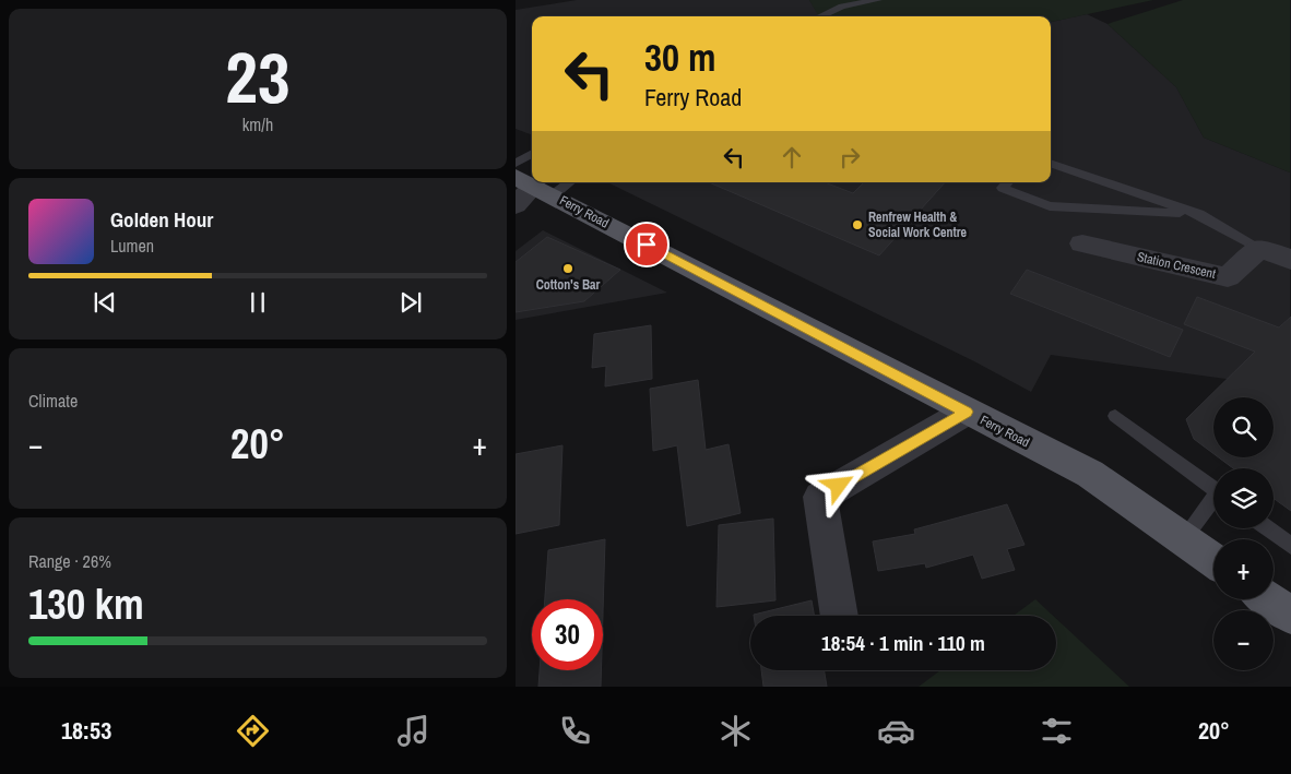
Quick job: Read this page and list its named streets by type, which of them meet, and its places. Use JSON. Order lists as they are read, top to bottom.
{
  "streets": {
    "main road": ["Ferry Road"],
    "street": ["Station Crescent"]
  },
  "places": ["Renfrew Health & Social Work Centre", "Cotton's Bar"],
  "page": {
    "tile": [
      ["23", "km/h"],
      "Climate",
      ["Range · 26%", "130 km"]
    ],
    "turn": ["30 m", "Ferry Road"],
    "song": ["Golden Hour", "Lumen"],
    "map_buttons": ["+", "−"],
    "heat": ["−", "20°", "+"],
    "limit": "30",
    "trip": "18:54 · 1 min · 110 m",
    "tabs": ["18:53", "20°"]
  }
}
